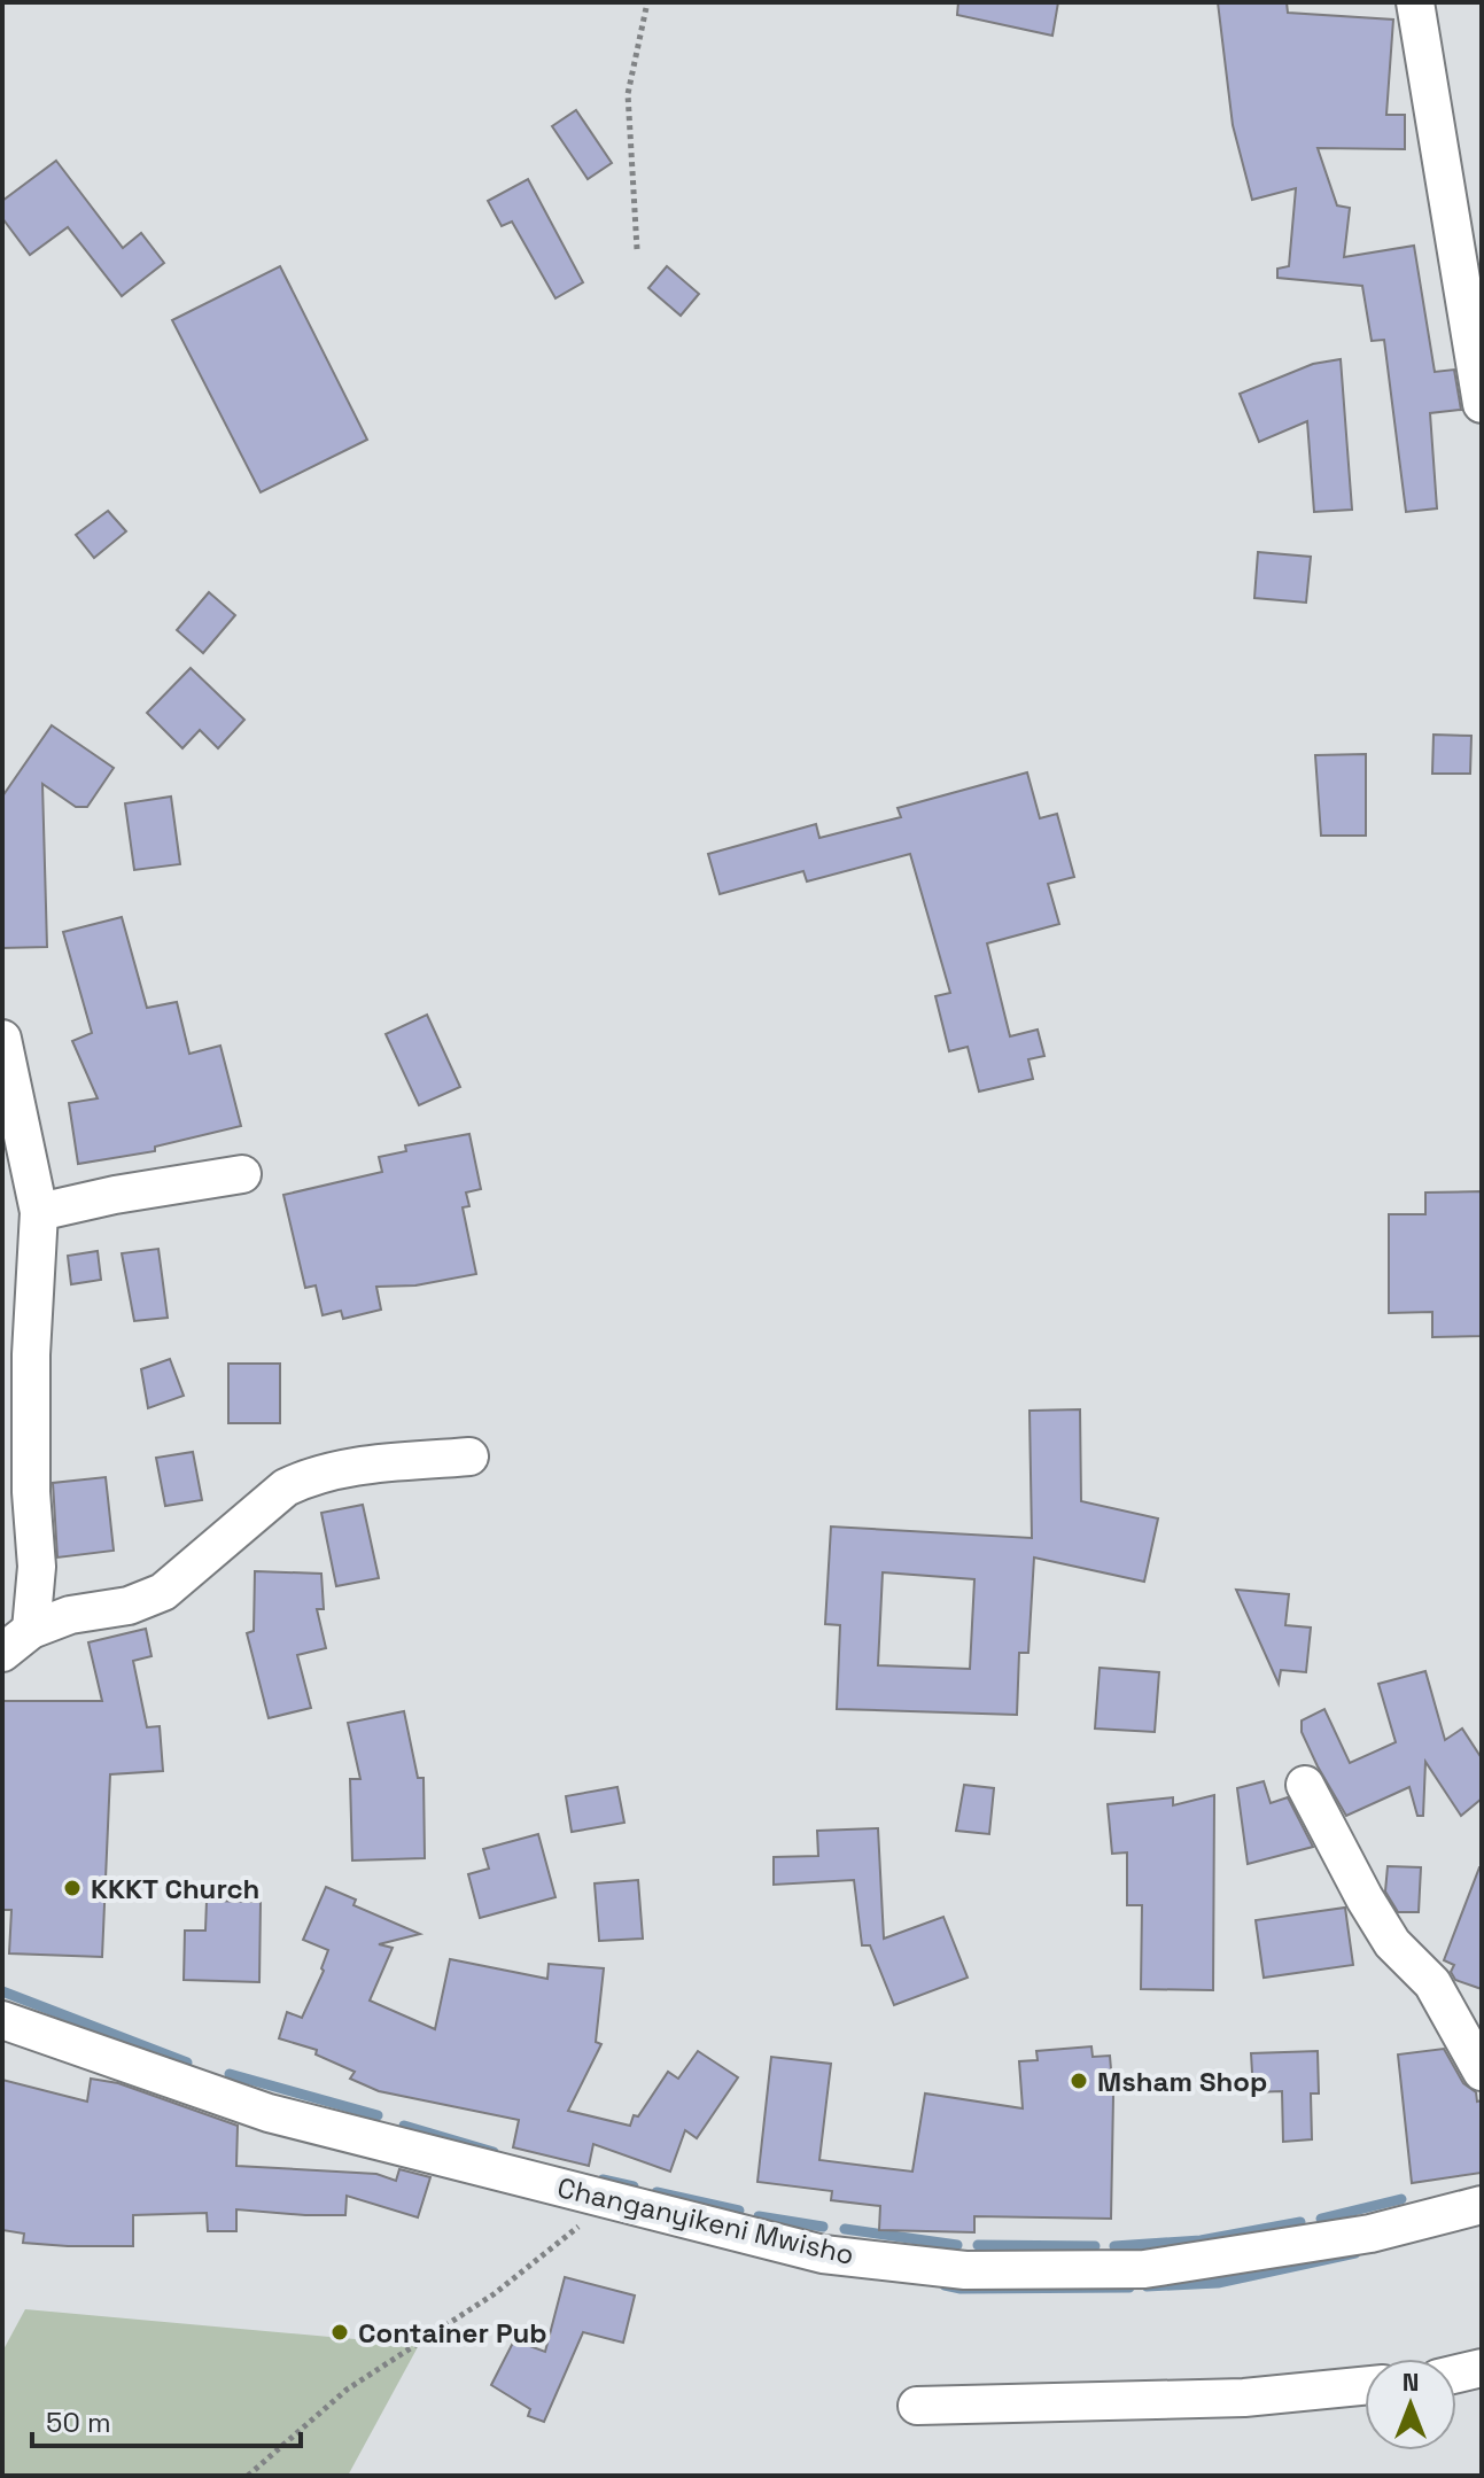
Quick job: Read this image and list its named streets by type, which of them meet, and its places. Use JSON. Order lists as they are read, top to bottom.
{
  "streets": {
    "street": ["Changanyikeni Mwisho"]
  },
  "places": ["KKKT Church", "Msham Shop", "Container Pub"],
  "scale_bar": "50 m",
  "north": "top"
}
